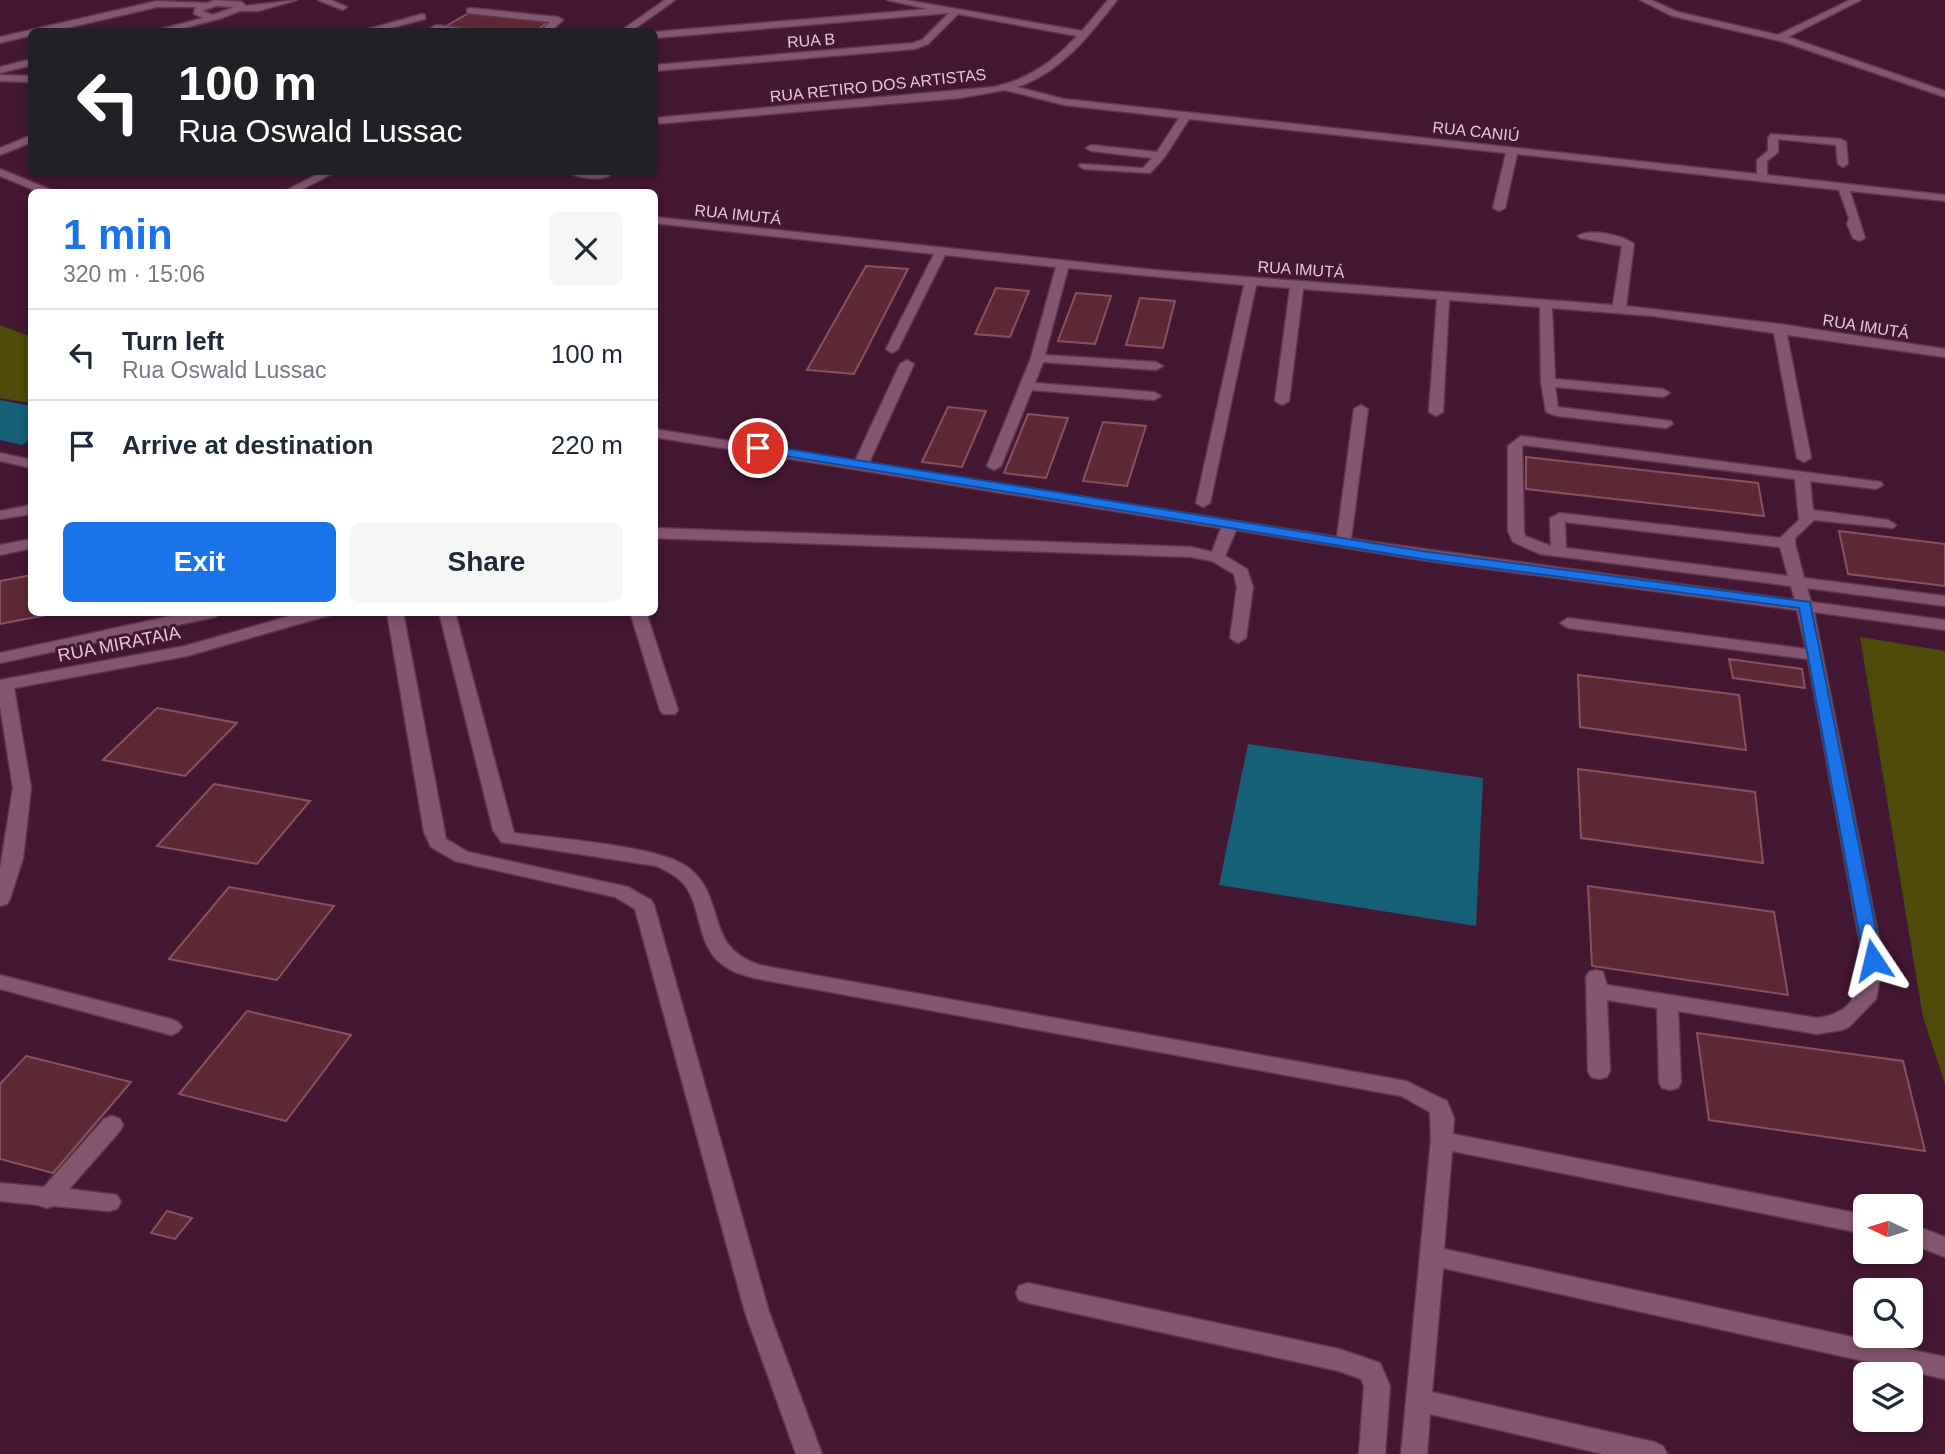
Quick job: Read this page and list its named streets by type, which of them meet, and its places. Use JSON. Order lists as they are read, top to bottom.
{
  "streets": {
    "street": [
      "RUA B",
      "RUA RETIRO DOS ARTISTAS",
      "RUA CANIÚ",
      "RUA IMUTÁ",
      "RUA MIRATAIA"
    ]
  },
  "crossings": [
    ["RUA RETIRO DOS ARTISTAS", "RUA CANIÚ"]
  ],
  "north": "left",
  "page": {
    "turn": ["100 m", "Rua Oswald Lussac"],
    "heading": ["1 min", "320 m · 15:06"],
    "list": [
      {
        "name": "Turn left",
        "note": "Rua Oswald Lussac",
        "value": "100 m"
      },
      {
        "name": "Arrive at destination",
        "value": "220 m"
      }
    ],
    "buttons": ["Exit", "Share"]
  }
}
